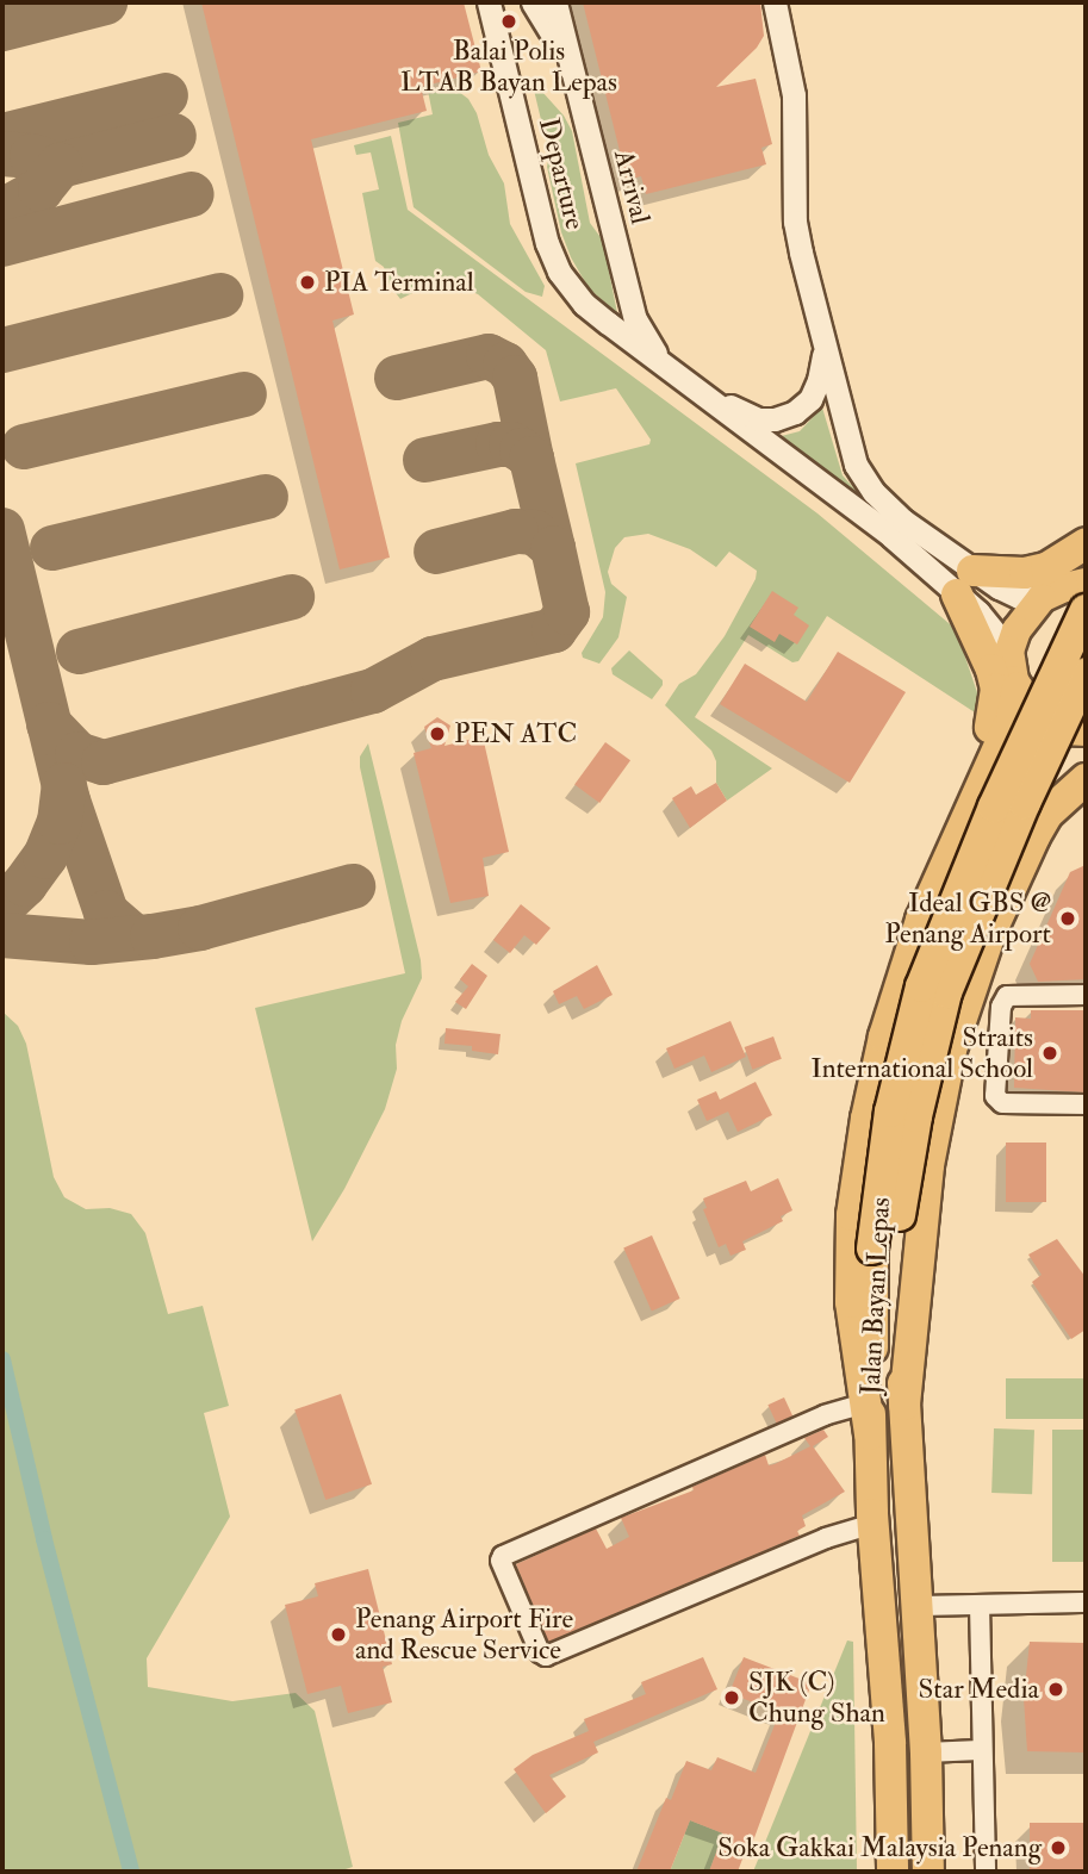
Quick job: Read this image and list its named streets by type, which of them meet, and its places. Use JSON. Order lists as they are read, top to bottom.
{
  "streets": {
    "highway": ["Jalan Bayan Lepas"],
    "street": ["Departure", "Arrival"]
  },
  "crossings": [
    ["Departure", "Arrival"]
  ],
  "places": [
    "Balai Polis LTAB Bayan Lepas",
    "PIA Terminal",
    "PEN ATC",
    "Ideal GBS @ Penang Airport",
    "Straits International School",
    "Penang Airport Fire and Rescue Service",
    "Star Media",
    "SJK (C) Chung Shan",
    "Soka Gakkai Malaysia Penang"
  ]
}
